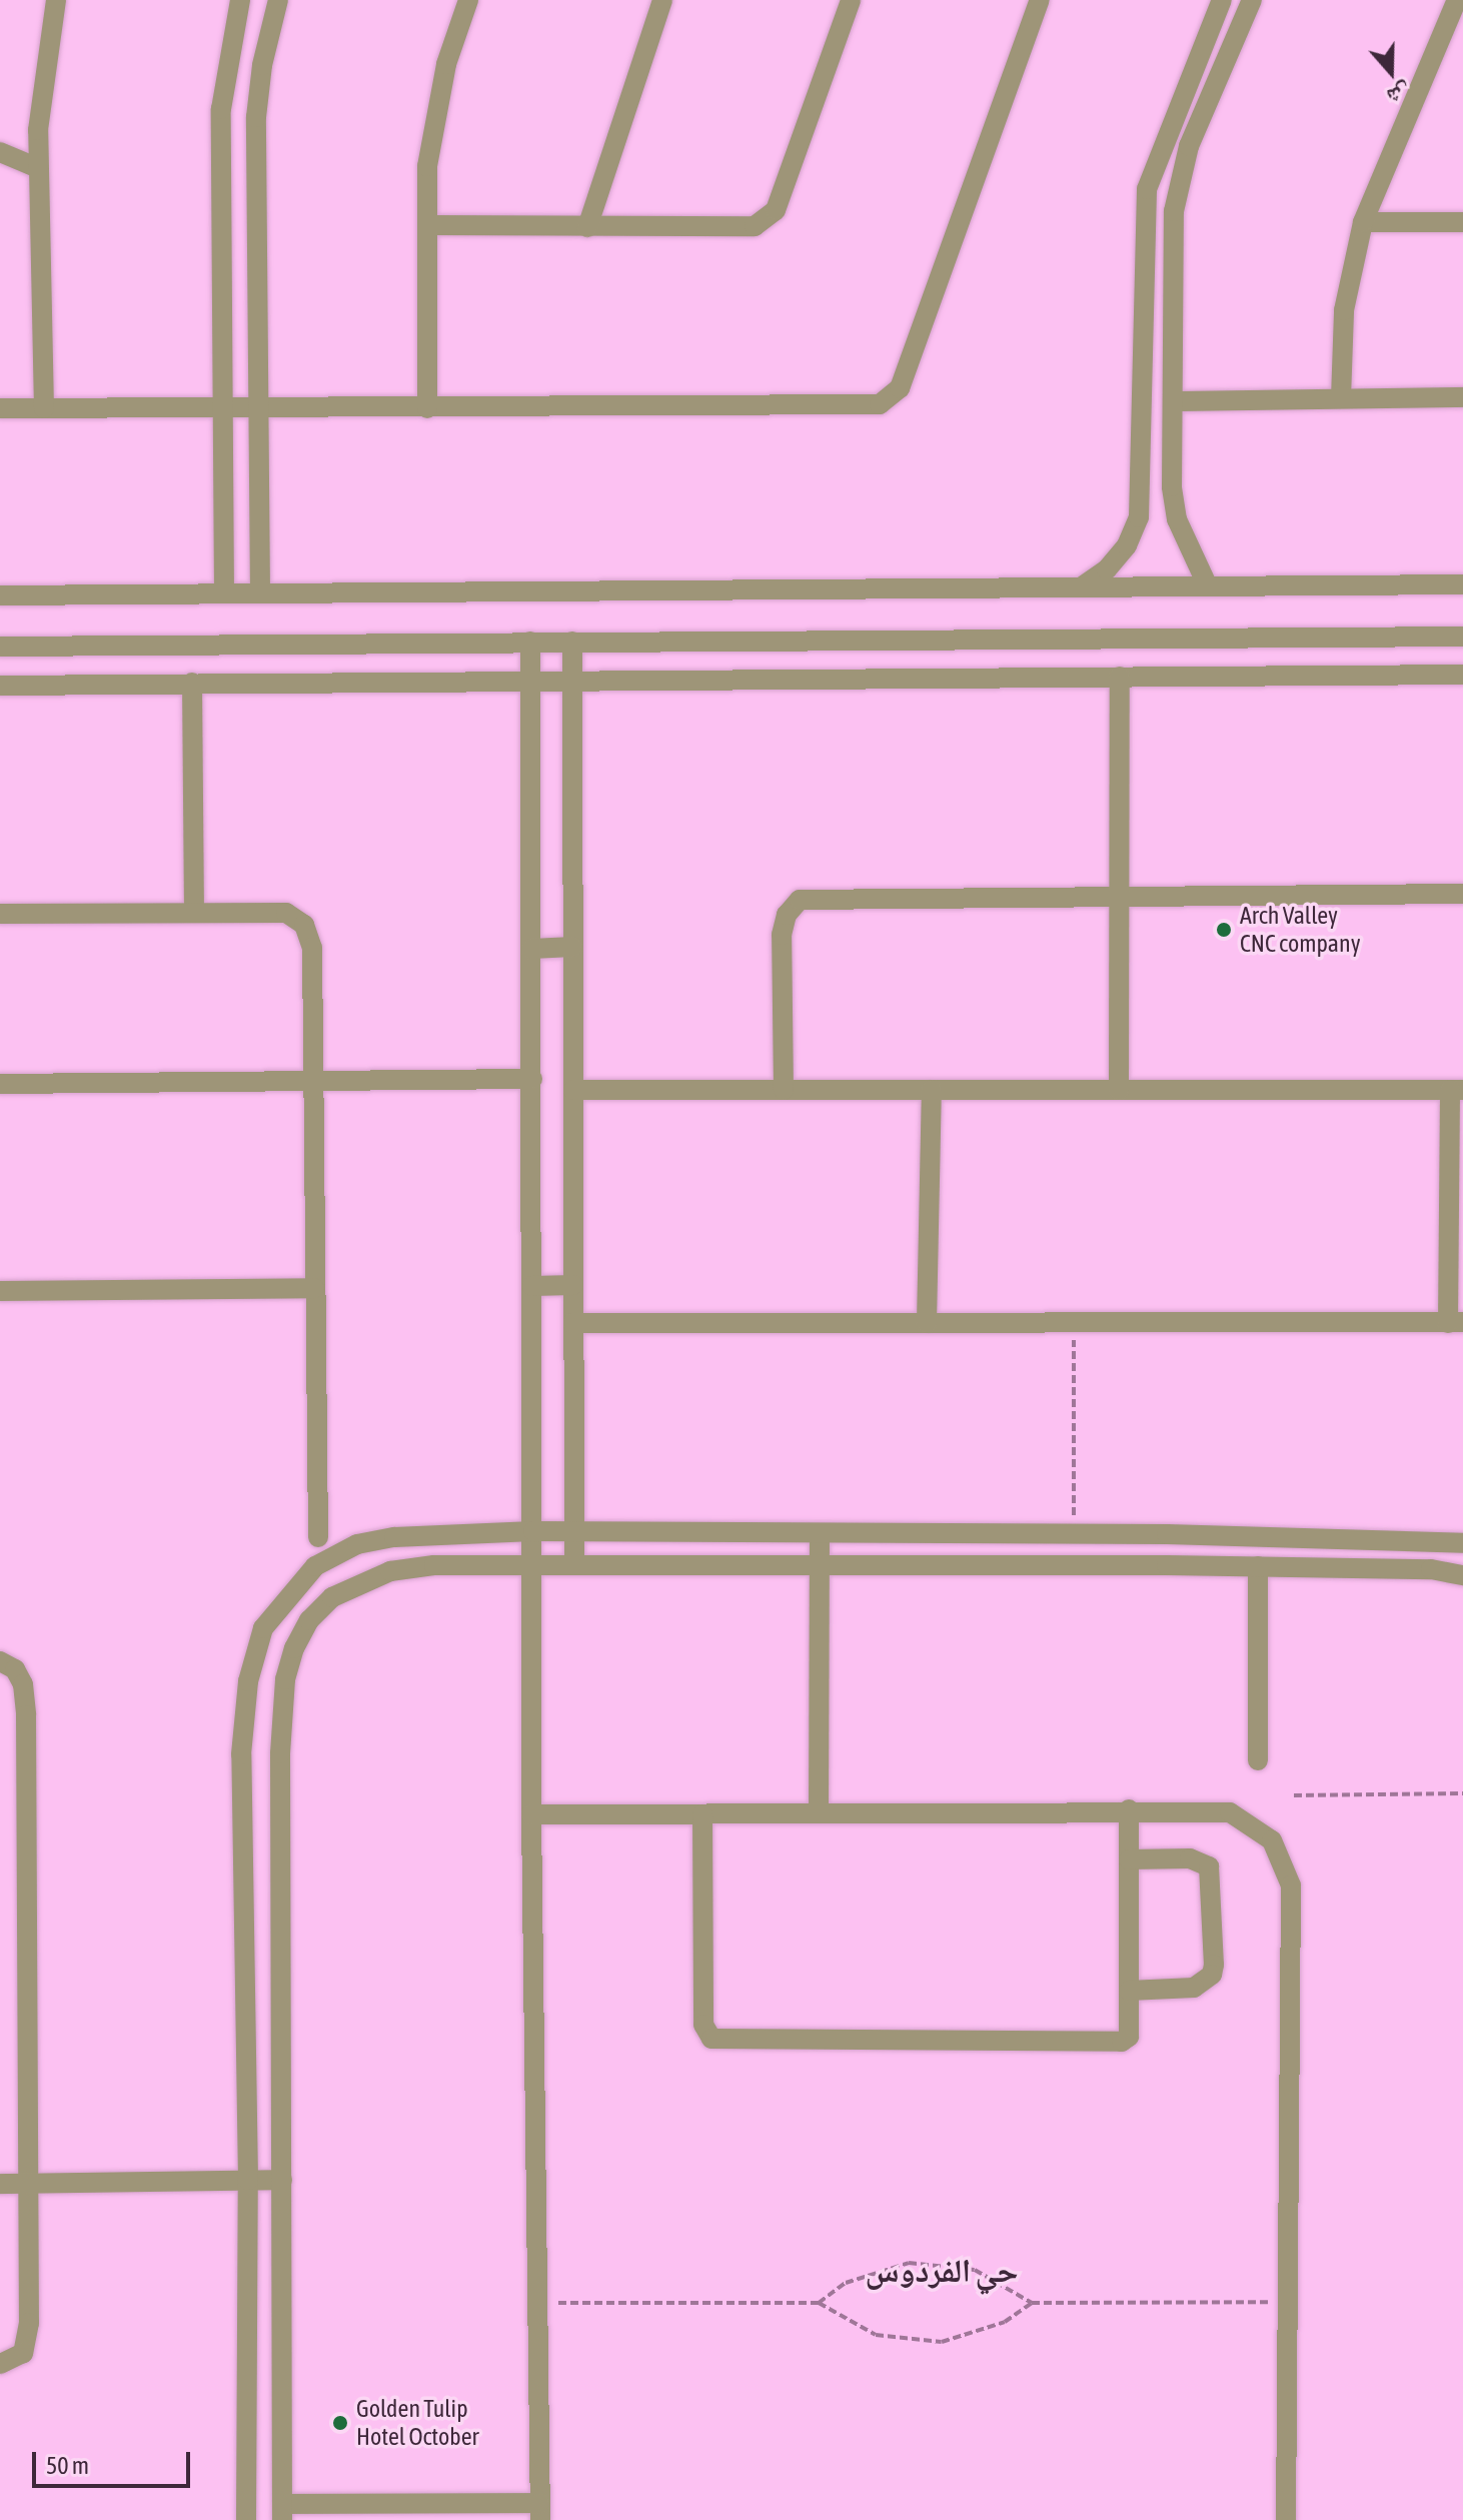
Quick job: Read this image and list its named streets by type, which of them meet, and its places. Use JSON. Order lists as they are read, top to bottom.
{
  "districts": ["حي الفردوس"],
  "places": ["Arch Valley CNC company", "Golden Tulip Hotel October"],
  "scale_bar": "50 m",
  "north": "bottom"
}
